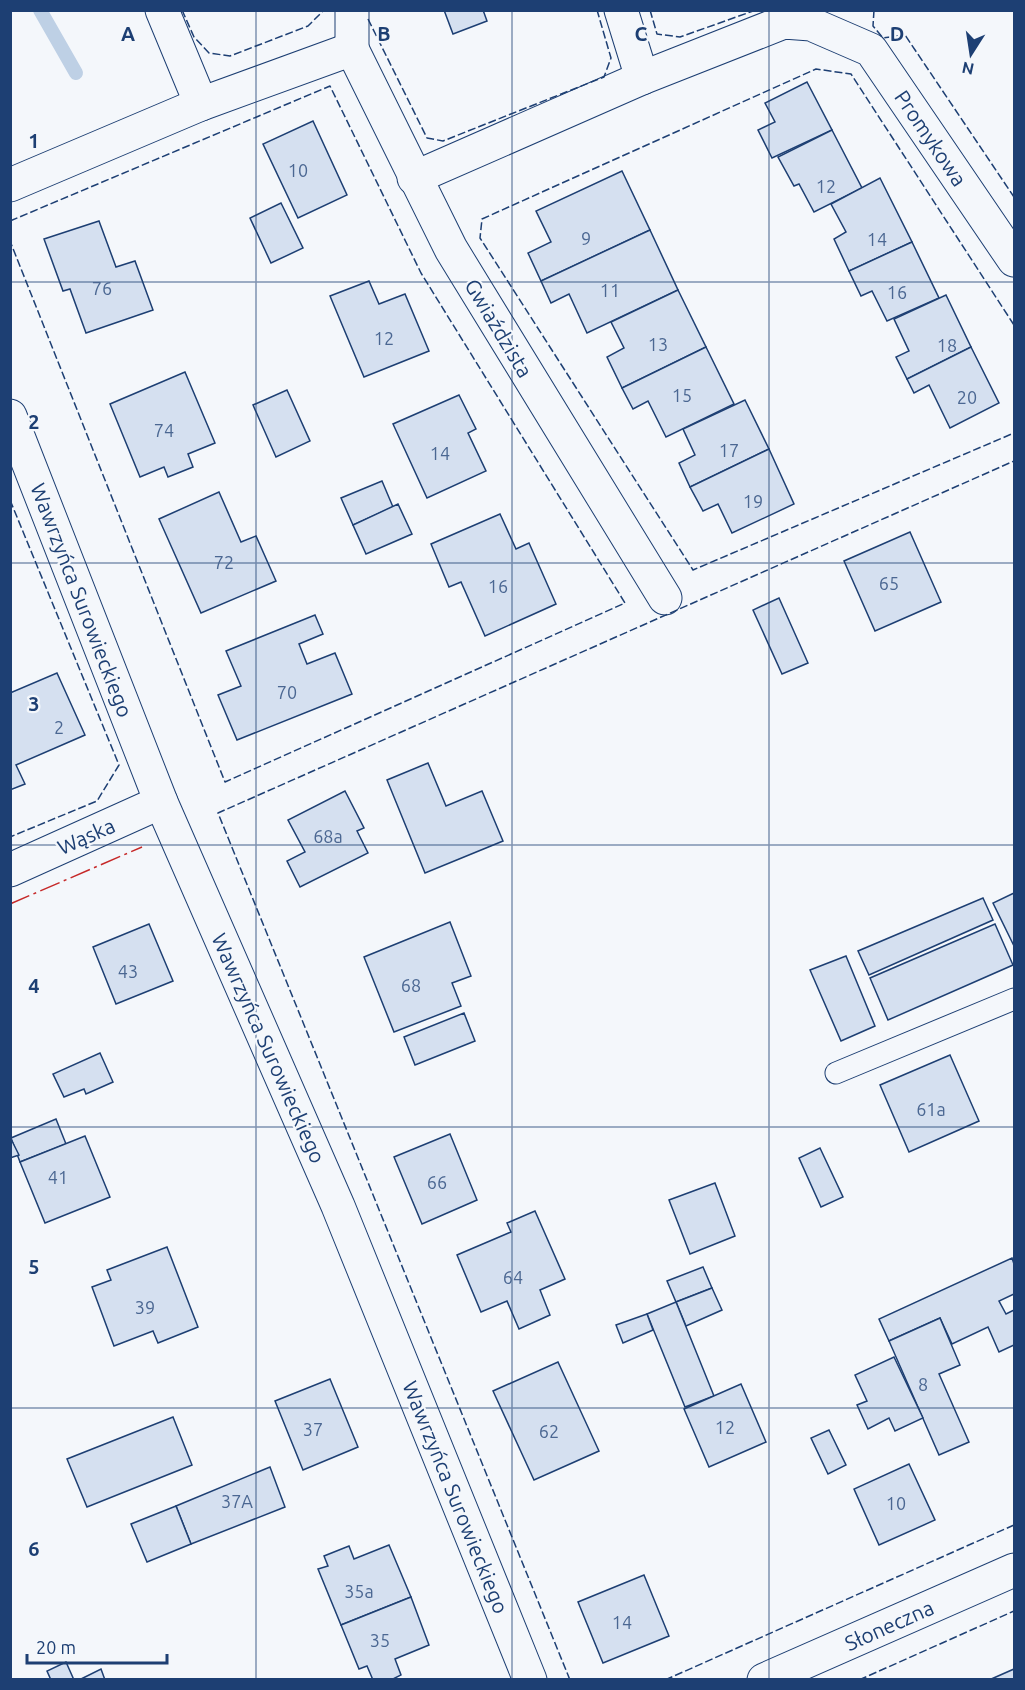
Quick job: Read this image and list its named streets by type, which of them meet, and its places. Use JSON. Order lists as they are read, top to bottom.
{
  "streets": {
    "street": [
      "Promykowa",
      "Gwiaździsta",
      "Wawrzyńca Surowieckiego",
      "Wąska",
      "Słoneczna"
    ]
  },
  "crossings": [
    ["Promykowa", "Gwiaździsta"],
    ["Wawrzyńca Surowieckiego", "Wąska"]
  ],
  "house_numbers": [
    "10",
    "12",
    "9",
    "14",
    "76",
    "11",
    "16",
    "12",
    "13",
    "18",
    "15",
    "20",
    "74",
    "17",
    "14",
    "19",
    "72",
    "65",
    "16",
    "70",
    "2",
    "68a",
    "43",
    "68",
    "61a",
    "41",
    "66",
    "64",
    "39",
    "8",
    "12",
    "37",
    "62",
    "37A",
    "10",
    "35a",
    "14",
    "35"
  ],
  "scale_bar": "20 m",
  "north": "bottom",
  "grid": {
    "columns": [
      "A",
      "B",
      "C",
      "D"
    ],
    "rows": [
      "1",
      "2",
      "3",
      "4",
      "5",
      "6"
    ]
  }
}
